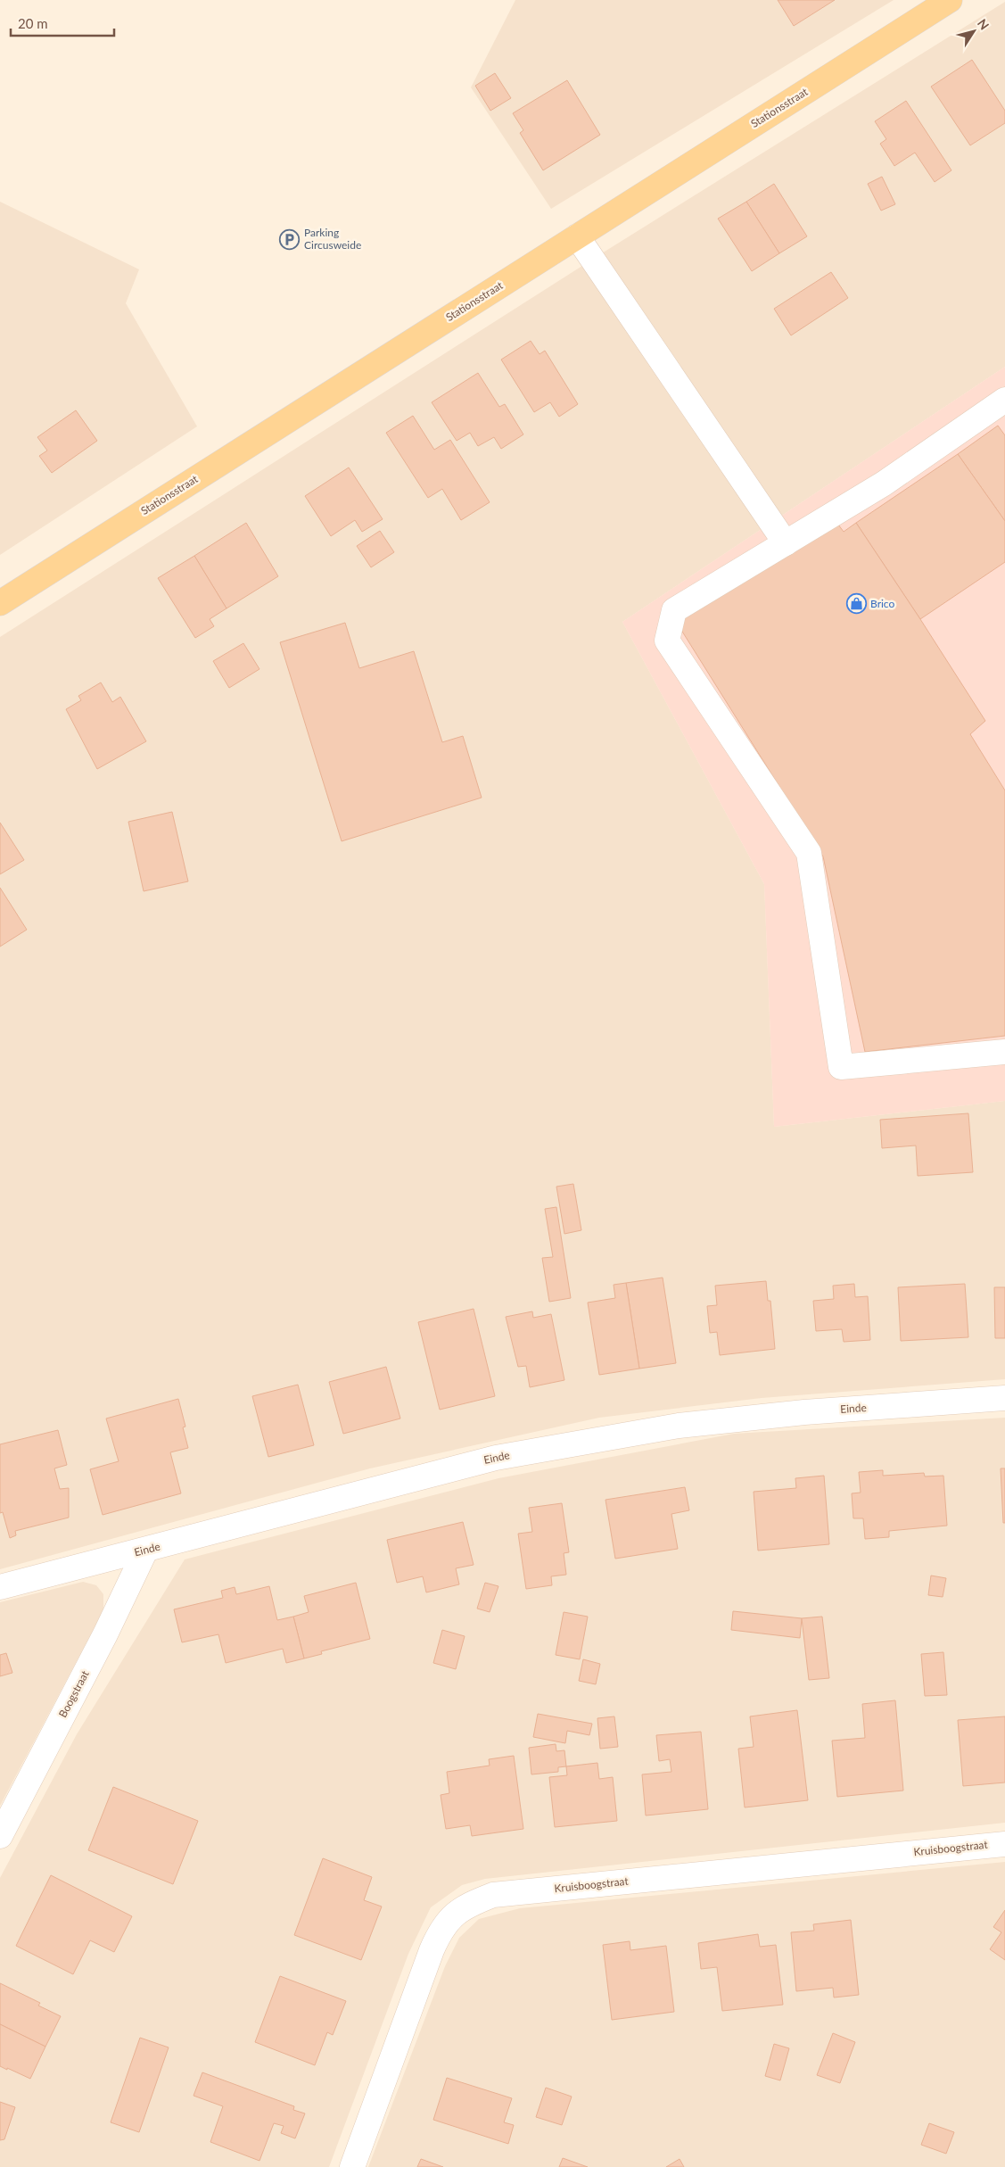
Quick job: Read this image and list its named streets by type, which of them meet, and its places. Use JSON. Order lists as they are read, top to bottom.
{
  "streets": {
    "main road": ["Stationsstraat"],
    "street": ["Einde", "Boogstraat", "Kruisboogstraat"]
  },
  "crossings": [
    ["Einde", "Boogstraat"]
  ],
  "places": {
    "parking": ["Parking Circusweide"],
    "shop": ["Brico"]
  },
  "scale_bar": "20 m",
  "north": "top right"
}
